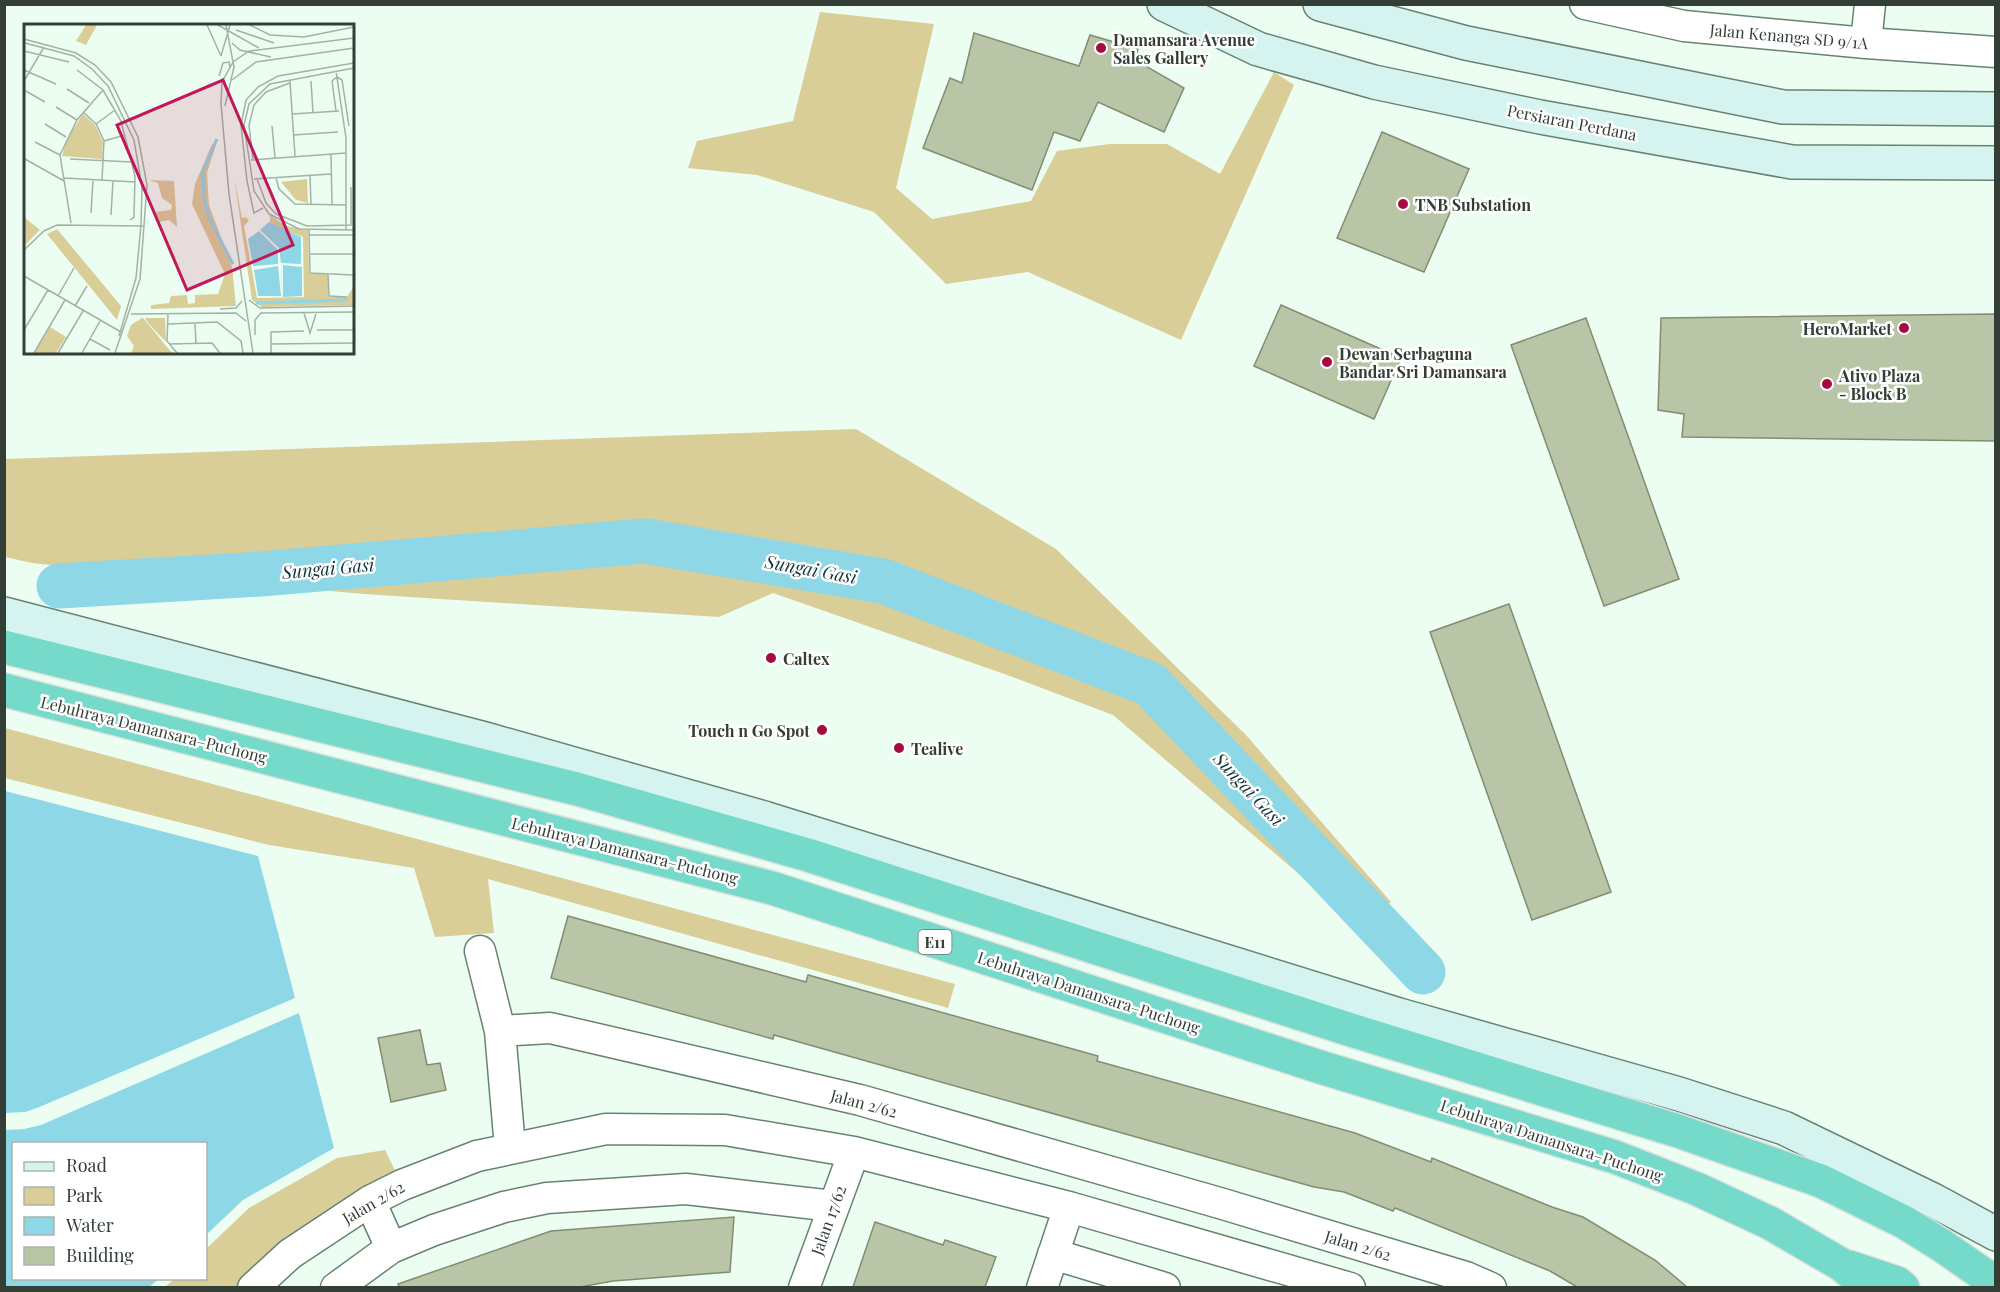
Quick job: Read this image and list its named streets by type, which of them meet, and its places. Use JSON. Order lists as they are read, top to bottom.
{
  "streets": {
    "highway": ["Lebuhraya Damansara–Puchong", "E11"],
    "main road": ["Persiaran Perdana"],
    "street": ["Jalan Kenanga SD 9/1A", "Jalan 2/62", "Jalan 17/62"]
  },
  "crossings": [
    ["Jalan 2/62", "Jalan 17/62"]
  ],
  "water": ["Sungai Gasi"],
  "places": [
    "Damansara Avenue Sales Gallery",
    "TNB Substation",
    "HeroMarket",
    "Dewan Serbaguna Bandar Sri Damansara",
    "Ativo Plaza - Block B",
    "Caltex",
    "Touch n Go Spot",
    "Tealive"
  ],
  "legend": [
    "Road",
    "Park",
    "Water",
    "Building"
  ]
}
